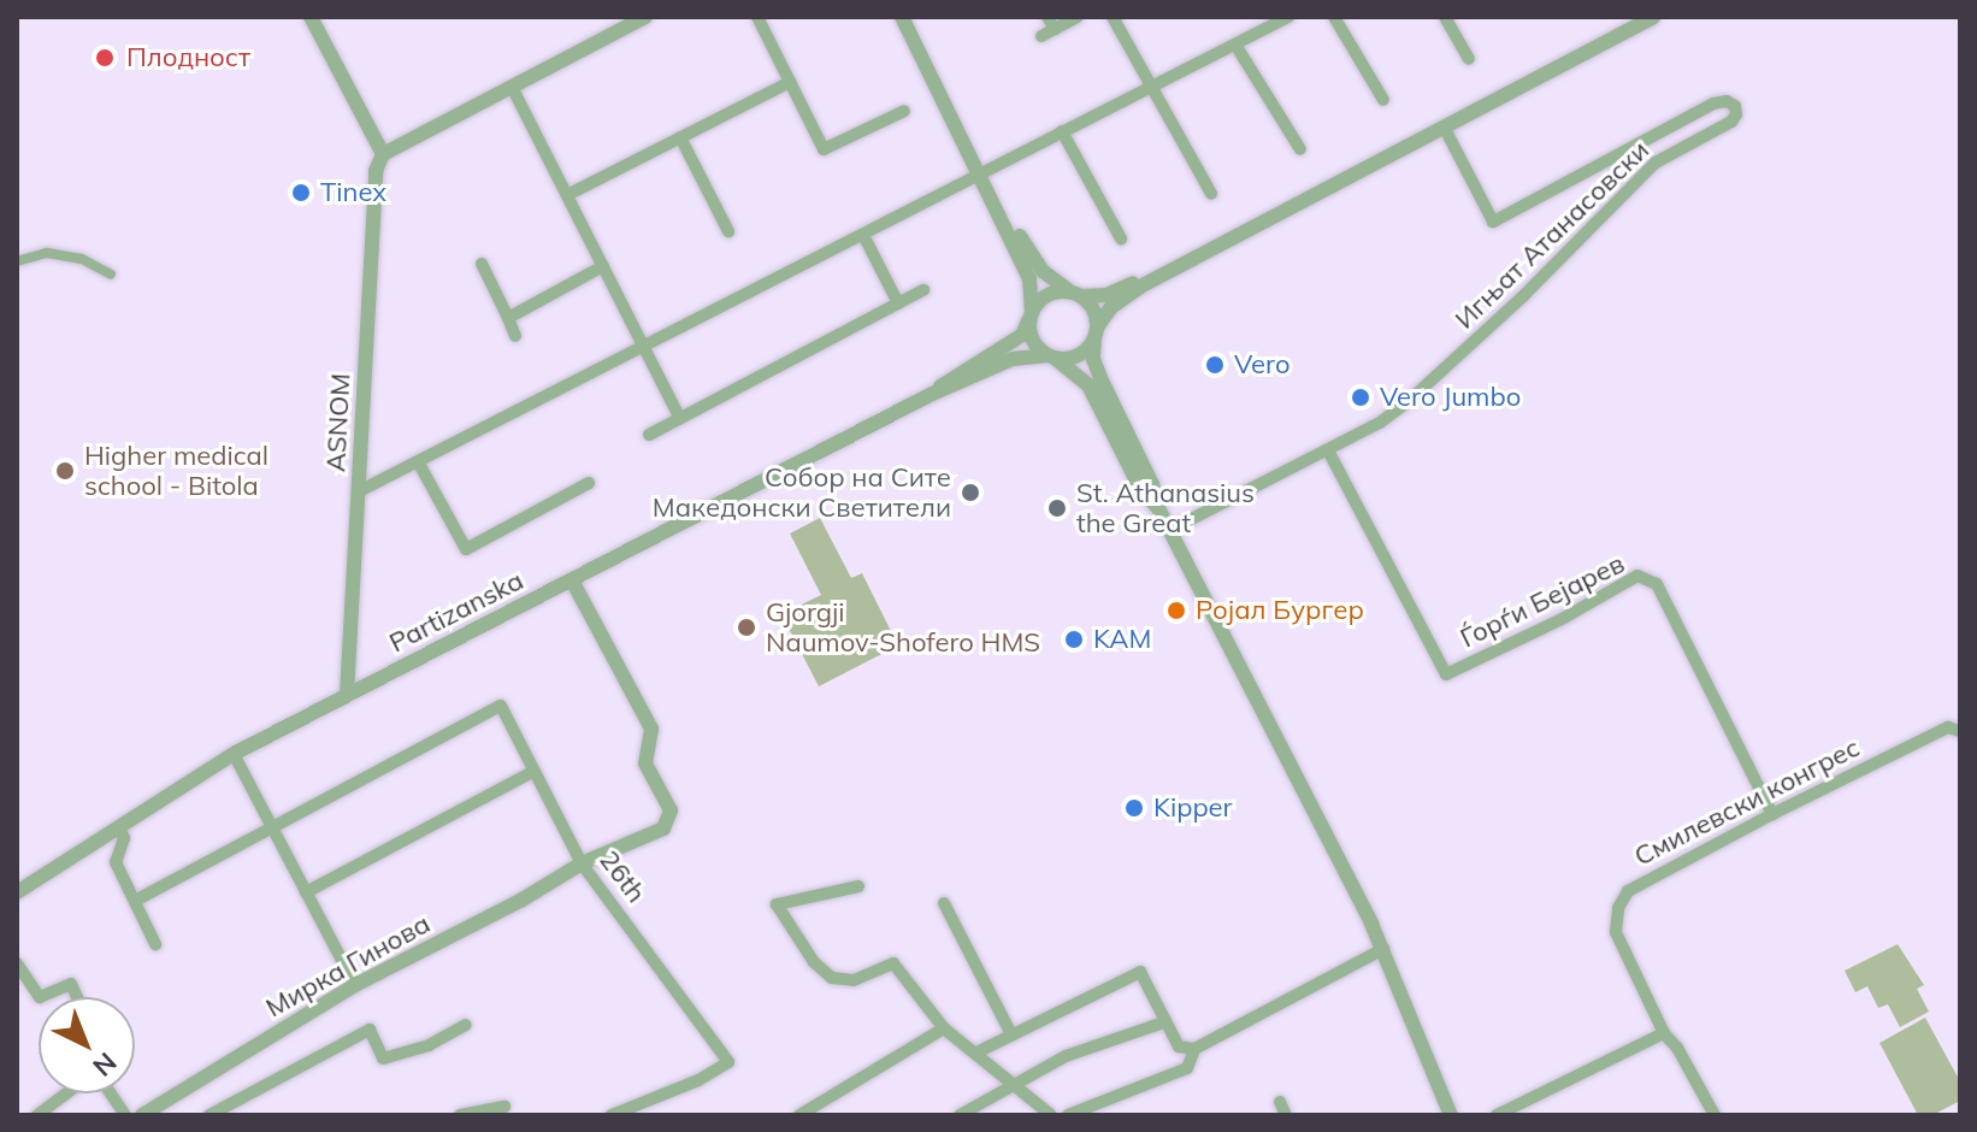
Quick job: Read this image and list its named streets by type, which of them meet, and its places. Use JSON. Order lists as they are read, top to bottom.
{
  "streets": {
    "street": [
      "Игњат Атанасовски",
      "ASNOM",
      "Ѓорѓи Бејарев",
      "Partizanska",
      "Смилевски конгрес",
      "26th",
      "Мирка Гинова"
    ]
  },
  "crossings": [
    ["Игњат Атанасовски", "Ѓорѓи Бејарев"],
    ["ASNOM", "Partizanska"],
    ["Ѓорѓи Бејарев", "Смилевски конгрес"],
    ["Partizanska", "Мирка Гинова"],
    ["26th", "Мирка Гинова"]
  ],
  "places": [
    "Плодност",
    "Tinex",
    "Vero",
    "Vero Jumbo",
    "Higher medical school - Bitola",
    "Собор на Сите Македонски Светители",
    "St. Athanasius the Great",
    "Ројал Бургер",
    "Gjorgji Naumov-Shofero HMS",
    "KAM",
    "Kipper"
  ],
  "north": "bottom right"
}
